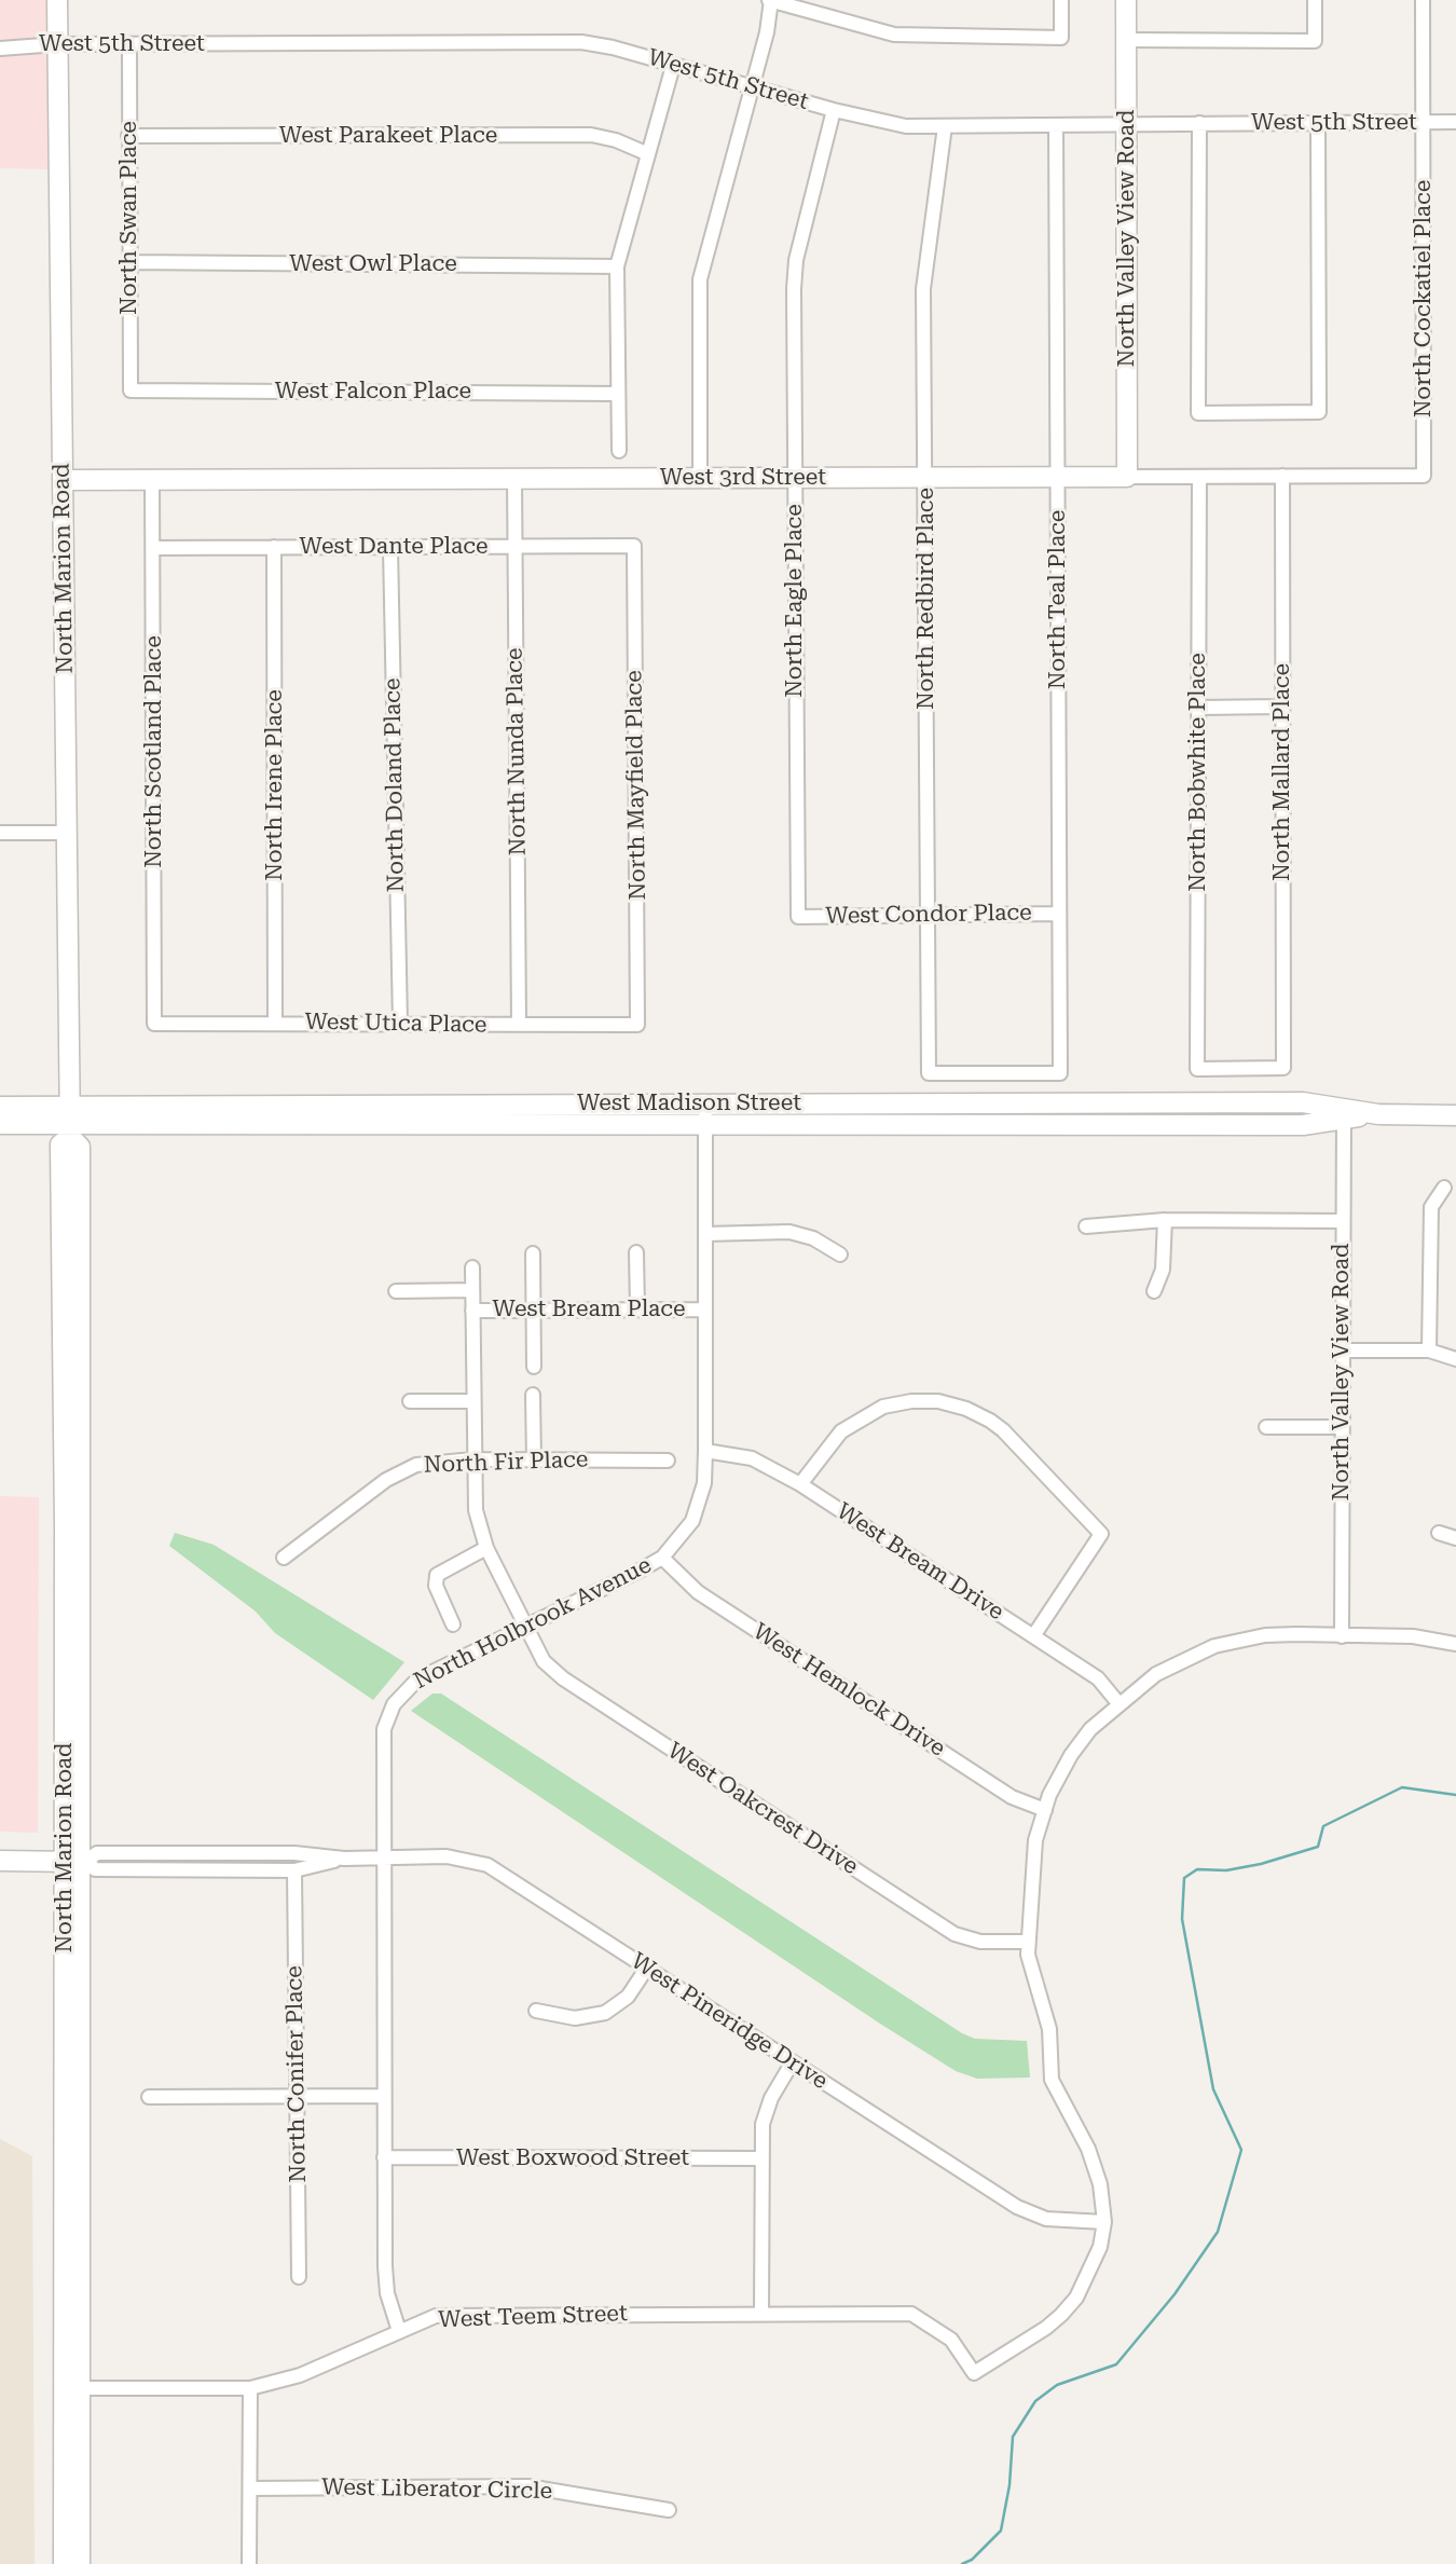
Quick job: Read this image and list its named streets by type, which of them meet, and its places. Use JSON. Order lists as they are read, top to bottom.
{
  "streets": {
    "street": [
      "West 5th Street",
      "West Parakeet Place",
      "North Swan Place",
      "North Valley View Road",
      "West Owl Place",
      "North Cockatiel Place",
      "West Falcon Place",
      "West 3rd Street",
      "West Dante Place",
      "North Marion Road",
      "North Redbird Place",
      "North Teal Place",
      "North Eagle Place",
      "North Scotland Place",
      "North Nunda Place",
      "North Bobwhite Place",
      "North Mallard Place",
      "North Irene Place",
      "North Doland Place",
      "North Mayfield Place",
      "West Condor Place",
      "West Utica Place",
      "West Madison Street",
      "West Bream Place",
      "North Fir Place",
      "West Bream Drive",
      "North Holbrook Avenue",
      "West Hemlock Drive",
      "West Oakcrest Drive",
      "West Pineridge Drive",
      "North Conifer Place",
      "West Boxwood Street",
      "West Teem Street",
      "West Liberator Circle"
    ]
  },
  "crossings": [
    ["West 5th Street", "North Swan Place"],
    ["West 5th Street", "North Valley View Road"],
    ["West 5th Street", "North Cockatiel Place"],
    ["West 5th Street", "North Marion Road"],
    ["West 5th Street", "North Redbird Place"],
    ["West 5th Street", "North Teal Place"],
    ["West 5th Street", "North Eagle Place"],
    ["West Parakeet Place", "North Swan Place"],
    ["North Swan Place", "West Owl Place"],
    ["North Swan Place", "West Falcon Place"],
    ["North Valley View Road", "West 3rd Street"],
    ["North Valley View Road", "West Madison Street"],
    ["North Cockatiel Place", "West 3rd Street"],
    ["West 3rd Street", "North Marion Road"],
    ["West 3rd Street", "North Redbird Place"],
    ["West 3rd Street", "North Teal Place"],
    ["West 3rd Street", "North Eagle Place"],
    ["West 3rd Street", "North Scotland Place"],
    ["West 3rd Street", "North Nunda Place"],
    ["West 3rd Street", "North Bobwhite Place"],
    ["West 3rd Street", "North Mallard Place"],
    ["West Dante Place", "North Scotland Place"],
    ["West Dante Place", "North Nunda Place"],
    ["West Dante Place", "North Irene Place"],
    ["West Dante Place", "North Doland Place"],
    ["West Dante Place", "North Mayfield Place"],
    ["North Marion Road", "West Madison Street"],
    ["North Marion Road", "West Pineridge Drive"],
    ["North Marion Road", "West Teem Street"],
    ["North Redbird Place", "North Teal Place"],
    ["North Redbird Place", "West Condor Place"],
    ["North Teal Place", "West Condor Place"],
    ["North Eagle Place", "West Condor Place"],
    ["North Scotland Place", "West Utica Place"],
    ["North Nunda Place", "West Utica Place"],
    ["North Bobwhite Place", "North Mallard Place"],
    ["North Irene Place", "West Utica Place"],
    ["North Doland Place", "West Utica Place"],
    ["North Mayfield Place", "West Utica Place"],
    ["West Madison Street", "North Holbrook Avenue"],
    ["West Bream Place", "North Holbrook Avenue"],
    ["West Bream Place", "West Oakcrest Drive"],
    ["North Fir Place", "West Oakcrest Drive"],
    ["West Bream Drive", "North Holbrook Avenue"],
    ["North Holbrook Avenue", "West Hemlock Drive"],
    ["North Holbrook Avenue", "West Oakcrest Drive"],
    ["North Holbrook Avenue", "West Pineridge Drive"],
    ["North Holbrook Avenue", "West Boxwood Street"],
    ["North Holbrook Avenue", "West Teem Street"],
    ["West Pineridge Drive", "North Conifer Place"],
    ["West Pineridge Drive", "West Teem Street"]
  ]
}
